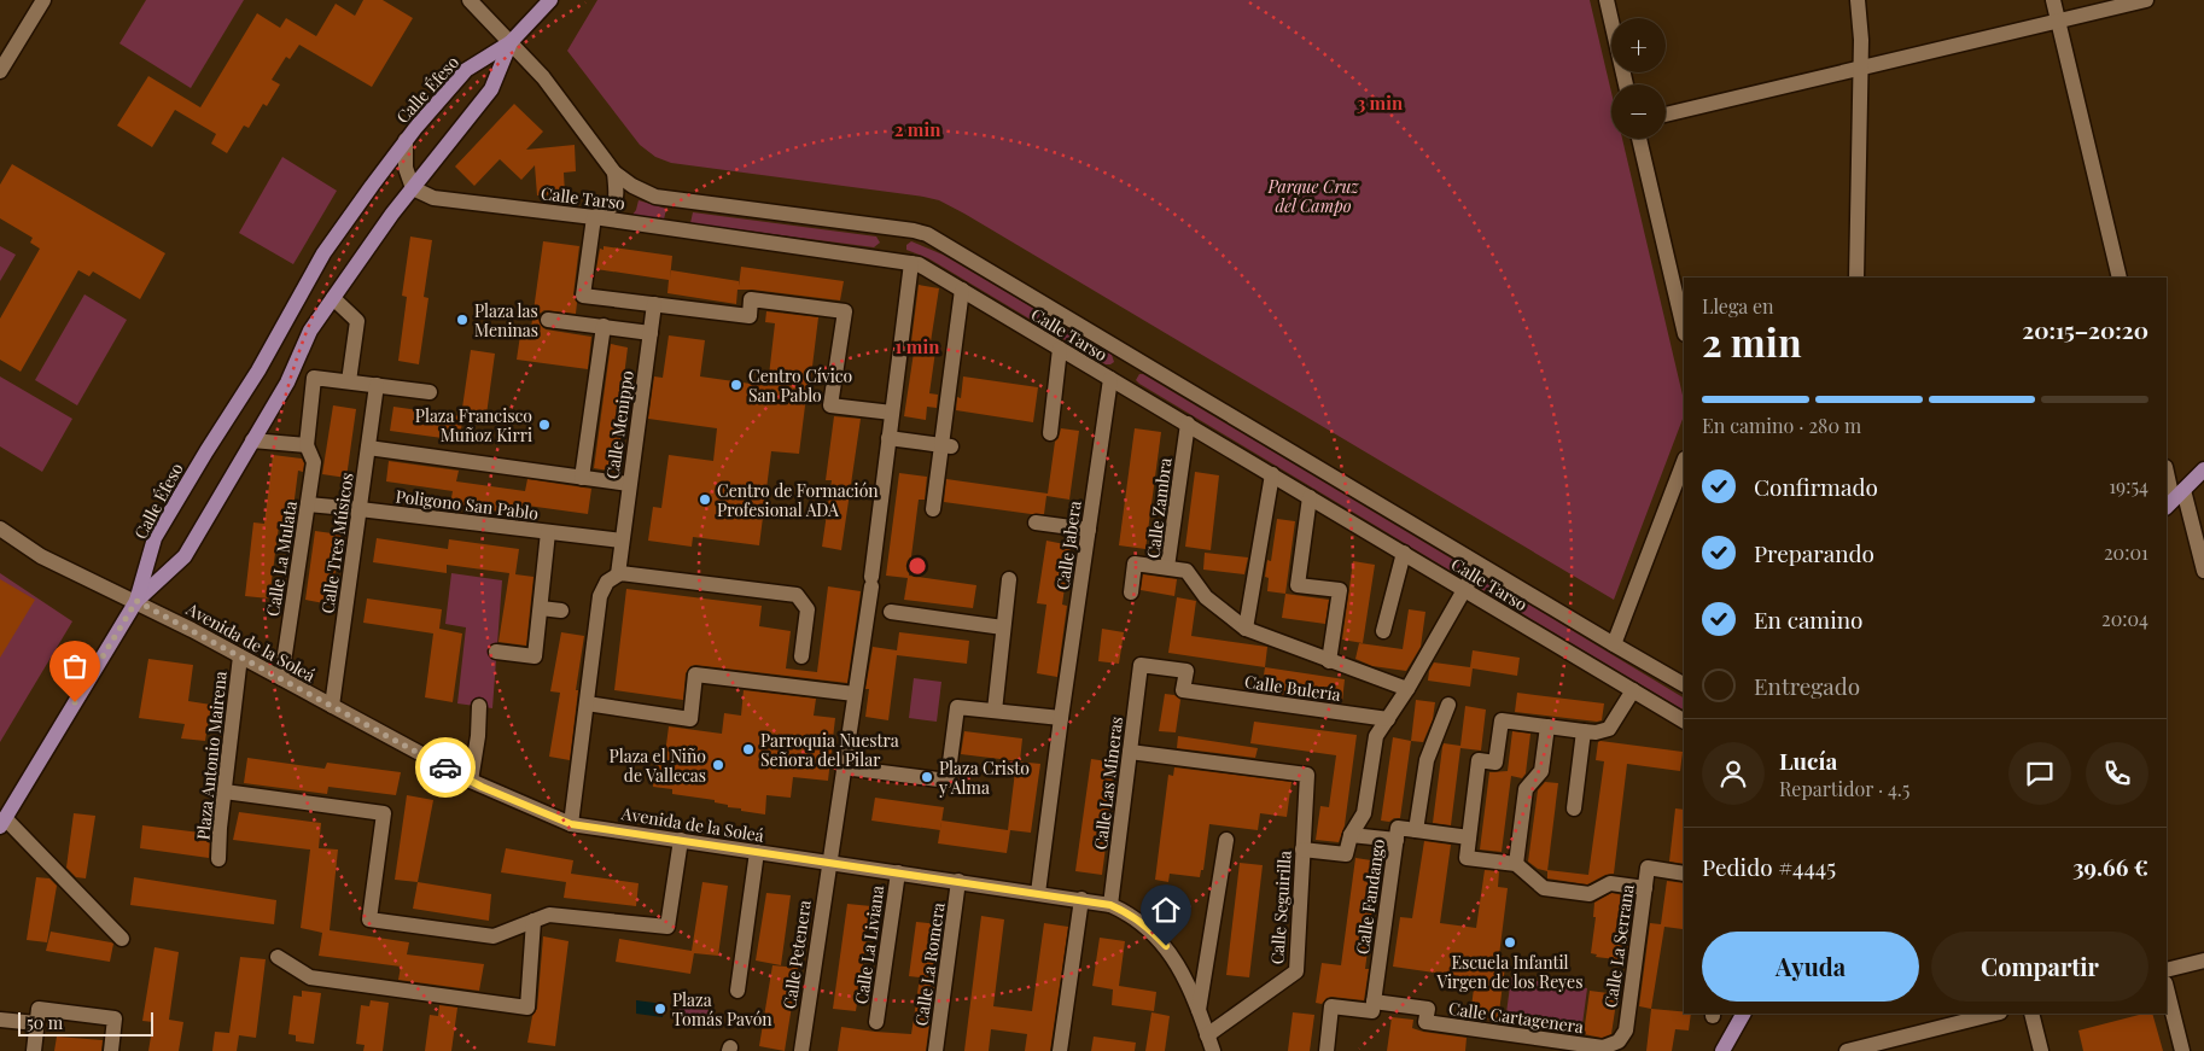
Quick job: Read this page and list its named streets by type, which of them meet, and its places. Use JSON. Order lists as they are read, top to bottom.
{
  "streets": {
    "main road": ["Calle Éfeso"],
    "street": [
      "Calle Tarso",
      "Calle Menippo",
      "Poligono San Pablo",
      "Calle Zambra",
      "Calle Tres Músicos",
      "Calle Jabera",
      "Calle La Mulata",
      "Avenida de la Soleá",
      "Calle Bulería",
      "Plaza Antonio Mairena",
      "Calle Las Mineras",
      "Calle Fandango",
      "Calle Seguirilla",
      "Calle La Liviana",
      "Calle La Serrana",
      "Calle Petenera",
      "Calle La Romera",
      "Calle Cartagenera"
    ]
  },
  "crossings": [
    ["Calle Éfeso", "Calle Tarso"],
    ["Calle Éfeso", "Avenida de la Soleá"],
    ["Calle Tarso", "Calle Zambra"],
    ["Calle Tarso", "Calle Jabera"],
    ["Calle Tarso", "Calle Petenera"],
    ["Calle Menippo", "Poligono San Pablo"],
    ["Poligono San Pablo", "Calle Tres Músicos"],
    ["Poligono San Pablo", "Calle La Mulata"],
    ["Calle Tres Músicos", "Avenida de la Soleá"],
    ["Calle Jabera", "Avenida de la Soleá"],
    ["Calle La Mulata", "Avenida de la Soleá"],
    ["Avenida de la Soleá", "Plaza Antonio Mairena"],
    ["Avenida de la Soleá", "Calle Las Mineras"],
    ["Avenida de la Soleá", "Calle Seguirilla"],
    ["Avenida de la Soleá", "Calle La Liviana"],
    ["Avenida de la Soleá", "Calle Petenera"],
    ["Avenida de la Soleá", "Calle La Romera"],
    ["Calle Bulería", "Calle Las Mineras"],
    ["Calle Las Mineras", "Calle Seguirilla"],
    ["Calle Fandango", "Calle Cartagenera"],
    ["Calle La Serrana", "Calle Cartagenera"]
  ],
  "parks": ["Parque Cruz del Campo"],
  "places": [
    "Plaza las Meninas",
    "Centro Cívico San Pablo",
    "Plaza Francisco Muñoz Kirri",
    "Centro de Formación Profesional ADA",
    "Parroquia Nuestra Señora del Pilar",
    "Plaza el Niño de Vallecas",
    "Plaza Cristo y Alma",
    "Escuela Infantil Virgen de los Reyes",
    "Plaza Tomás Pavón"
  ],
  "scale_bar": "50 m",
  "page": {
    "map_buttons": ["+", "−"],
    "heading": ["2 min", "Llega en", "20:15–20:20"],
    "panel": [
      "Lucía",
      "Repartidor · 4.5",
      "Pedido #4445",
      "39.66 €"
    ],
    "bar": "En camino · 280 m",
    "list": [
      ["Confirmado", "19:54"],
      ["Preparando", "20:01"],
      ["En camino", "20:04"],
      "Entregado"
    ],
    "buttons": ["Ayuda", "Compartir"],
    "scale": "50 m"
  },
  "rings": ["3 min", "2 min", "1 min"]
}
